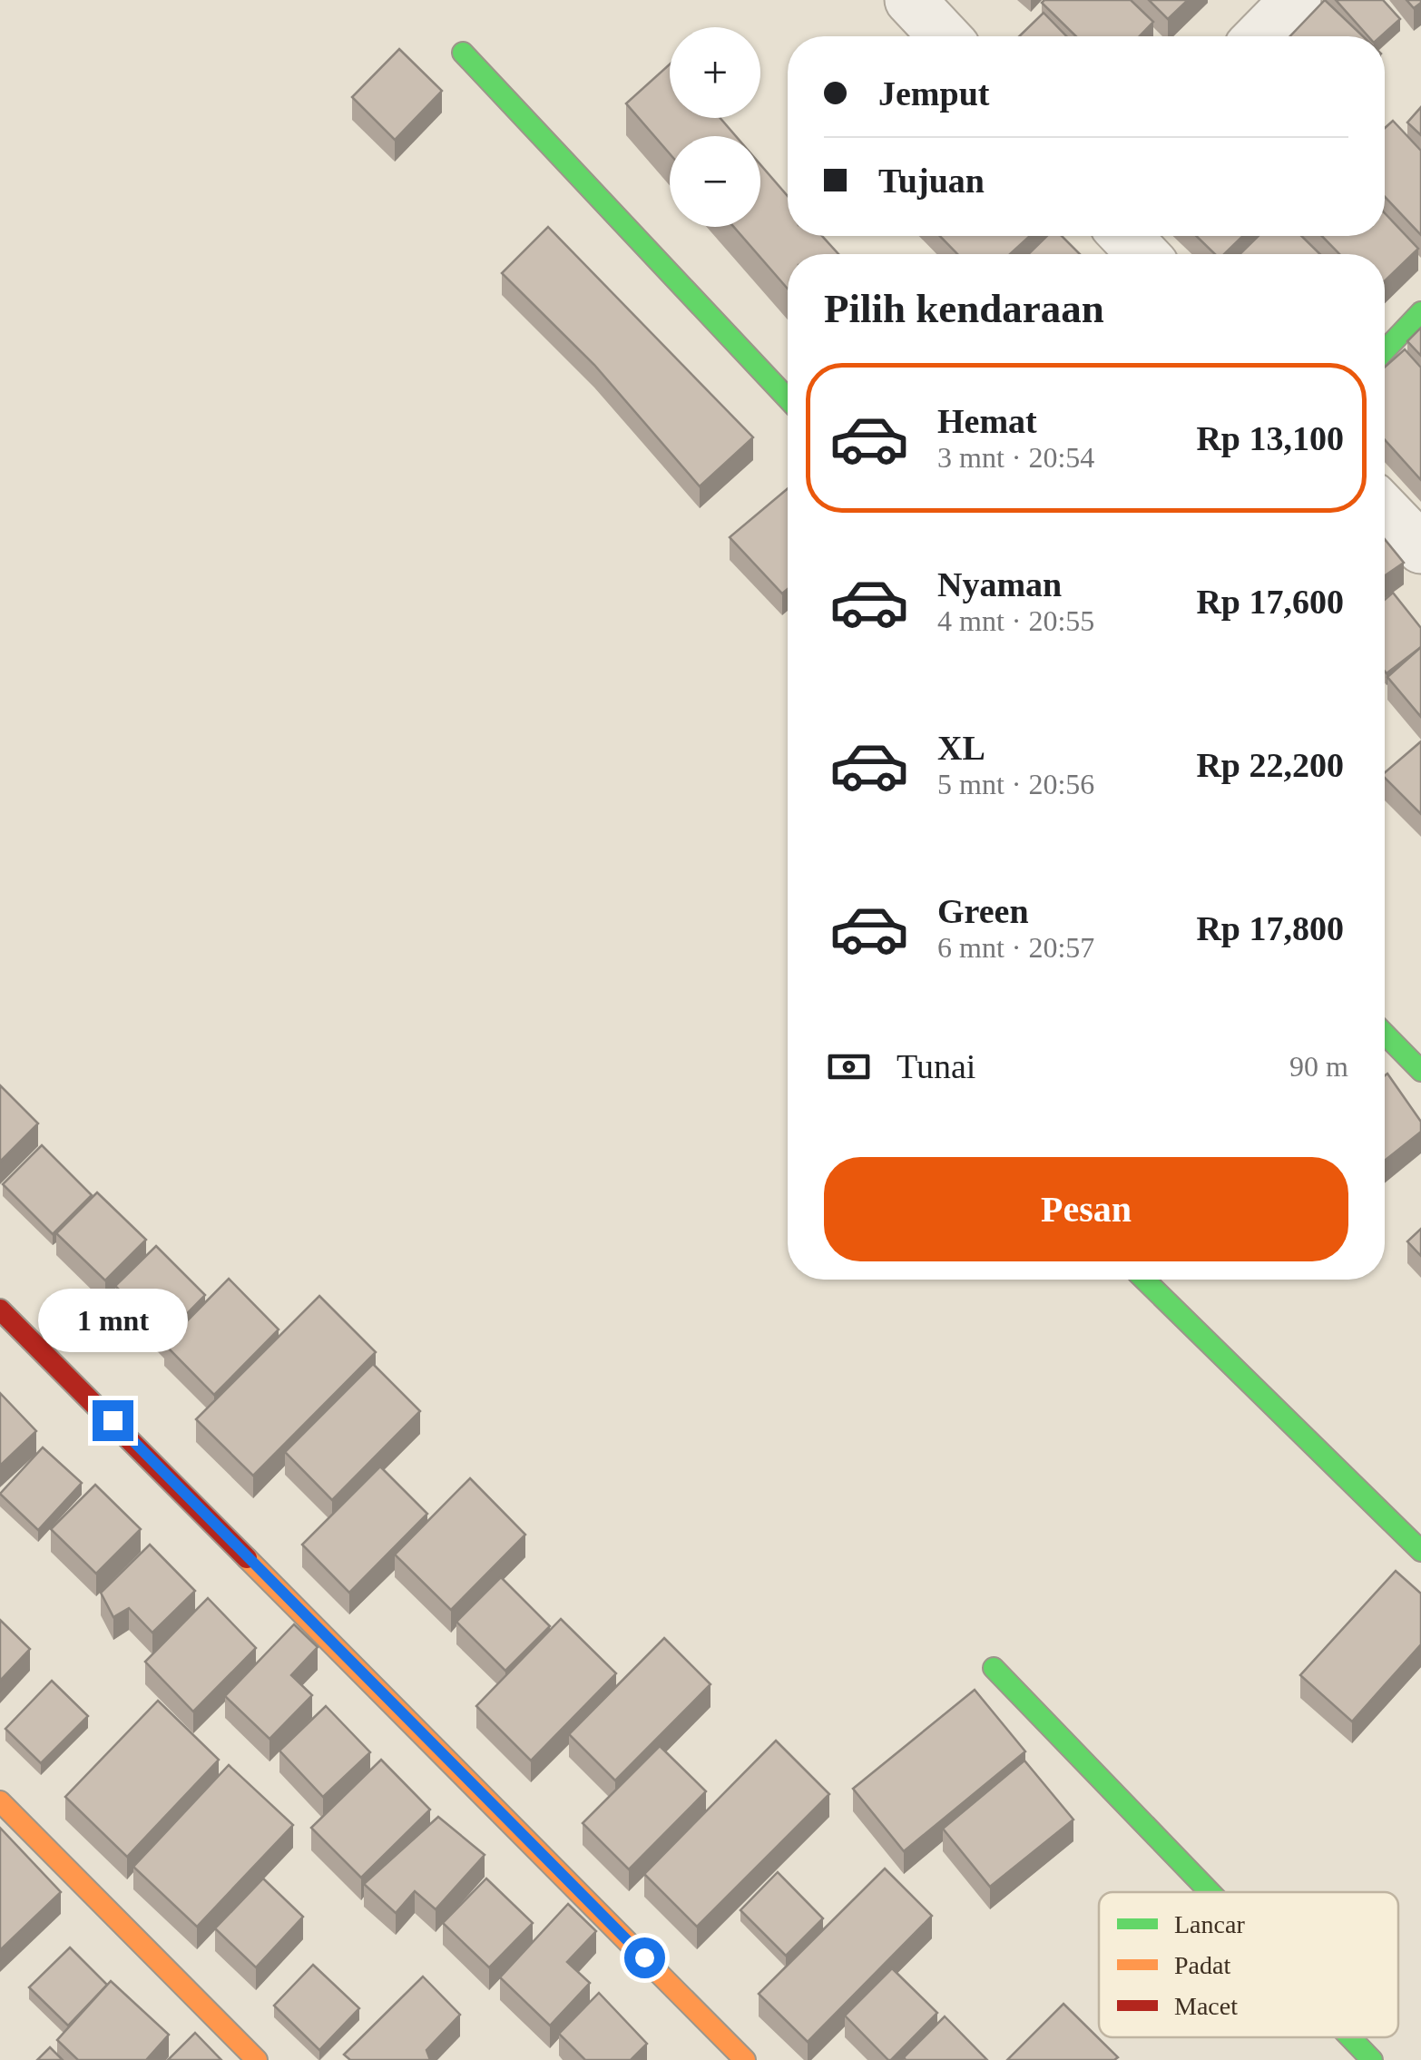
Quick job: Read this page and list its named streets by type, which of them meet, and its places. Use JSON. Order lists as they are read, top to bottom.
{
  "legend": ["Lancar", "Padat", "Macet"],
  "page": {
    "map_buttons": ["+", "−"],
    "banner": ["Jemput", "Tujuan"],
    "heading": "Pilih kendaraan",
    "list": [
      {
        "name": "Hemat",
        "note": "3 mnt · 20:54",
        "value": "Rp 13,100"
      },
      {
        "name": "Nyaman",
        "note": "4 mnt · 20:55",
        "value": "Rp 17,600"
      },
      {
        "name": "XL",
        "note": "5 mnt · 20:56",
        "value": "Rp 22,200"
      },
      {
        "name": "Green",
        "note": "6 mnt · 20:57",
        "value": "Rp 17,800"
      }
    ],
    "pay": ["Tunai", "90 m"],
    "buttons": "Pesan",
    "bubble": "1 mnt"
  }
}
